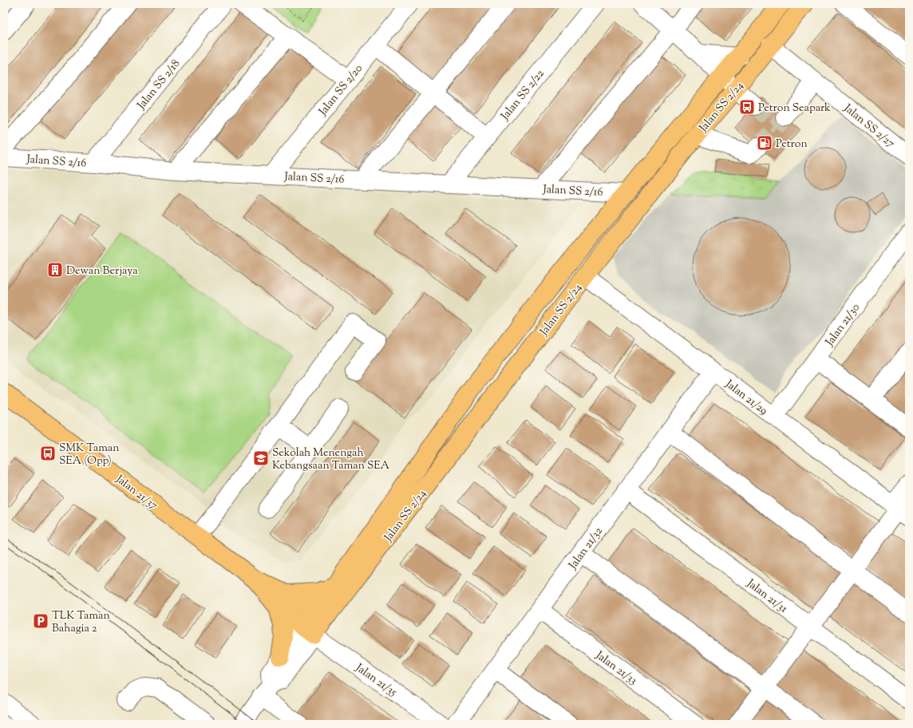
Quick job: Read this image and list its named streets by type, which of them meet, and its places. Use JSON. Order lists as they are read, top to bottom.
{
  "streets": {
    "main road": ["Jalan SS 2/24", "Jalan 21/37"],
    "street": [
      "Jalan SS 2/18",
      "Jalan SS 2/20",
      "Jalan SS 2/22",
      "Jalan SS 2/27",
      "Jalan SS 2/16",
      "Jalan 21/30",
      "Jalan 21/29",
      "Jalan 21/32",
      "Jalan 21/31",
      "Jalan 21/33",
      "Jalan 21/35"
    ]
  },
  "crossings": [
    ["Jalan SS 2/18", "Jalan SS 2/16"],
    ["Jalan SS 2/20", "Jalan SS 2/16"],
    ["Jalan SS 2/22", "Jalan SS 2/16"],
    ["Jalan SS 2/24", "Jalan SS 2/27"],
    ["Jalan SS 2/24", "Jalan SS 2/16"],
    ["Jalan SS 2/24", "Jalan 21/29"],
    ["Jalan SS 2/24", "Jalan 21/37"],
    ["Jalan 21/30", "Jalan 21/29"],
    ["Jalan 21/29", "Jalan 21/32"],
    ["Jalan 21/37", "Jalan 21/35"],
    ["Jalan 21/32", "Jalan 21/31"],
    ["Jalan 21/32", "Jalan 21/33"]
  ],
  "places": {
    "bus stop": ["Petron Seapark", "SMK Taman SEA (Opp)"],
    "fuel station": ["Petron"],
    "building": ["Dewan Berjaya"],
    "school or university": ["Sekolah Menengah Kebangsaan Taman SEA"],
    "parking": ["TLK Taman Bahagia 2"]
  }
}
